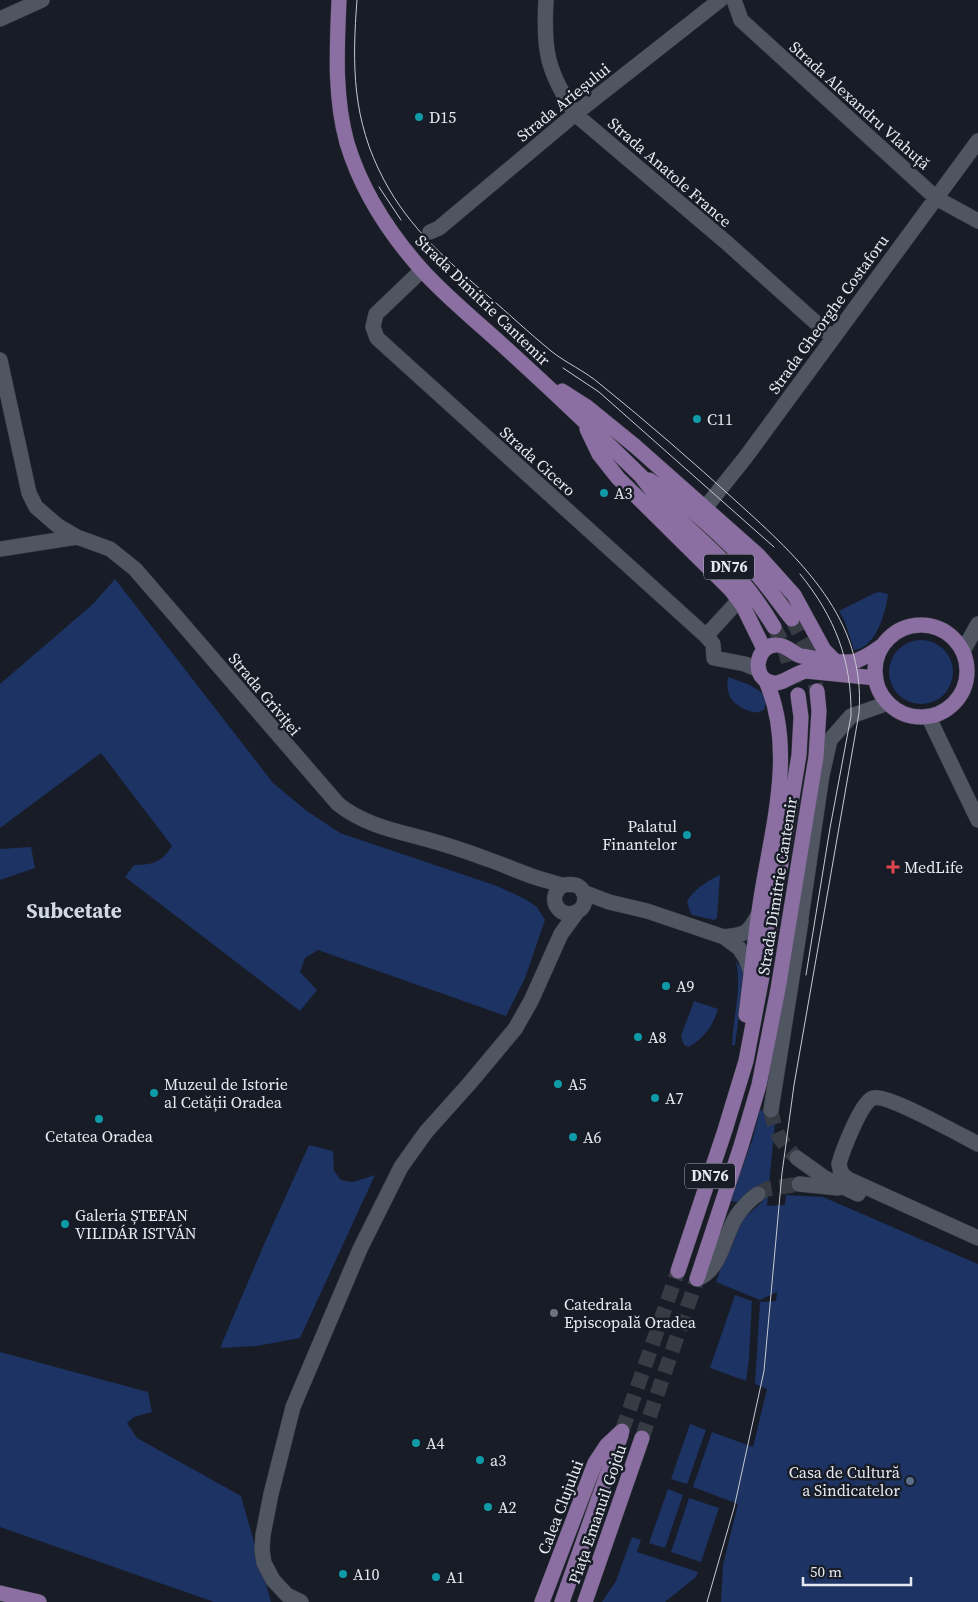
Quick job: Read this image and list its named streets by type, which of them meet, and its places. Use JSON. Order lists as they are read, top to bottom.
{
  "streets": {
    "main road": [
      "Strada Dimitrie Cantemir",
      "DN76",
      "Calea Clujului",
      "Piața Emanuil Gojdu"
    ],
    "street": [
      "Strada Arieșului",
      "Strada Alexandru Vlahuță",
      "Strada Anatole France",
      "Strada Gheorghe Costaforu",
      "Strada Cicero",
      "Strada Griviței"
    ]
  },
  "crossings": [
    ["Strada Arieșului", "Strada Anatole France"],
    ["Strada Alexandru Vlahuță", "Strada Gheorghe Costaforu"],
    ["Strada Anatole France", "Strada Gheorghe Costaforu"],
    ["Strada Dimitrie Cantemir", "Strada Cicero"],
    ["Calea Clujului", "Piața Emanuil Gojdu"]
  ],
  "districts": ["Subcetate"],
  "places": {
    "other": [
      "D15",
      "C11",
      "A3",
      "Palatul Finantelor",
      "A9",
      "A8",
      "A5",
      "Muzeul de Istorie al Cetății Oradea",
      "A7",
      "Cetatea Oradea",
      "A6",
      "Galeria ȘTEFAN VILIDÁR ISTVÁN",
      "Catedrala Episcopală Oradea",
      "A4",
      "a3",
      "Casa de Cultură a Sindicatelor",
      "A2",
      "A10",
      "A1"
    ],
    "health": ["MedLife"]
  },
  "scale_bar": "50 m"
}
